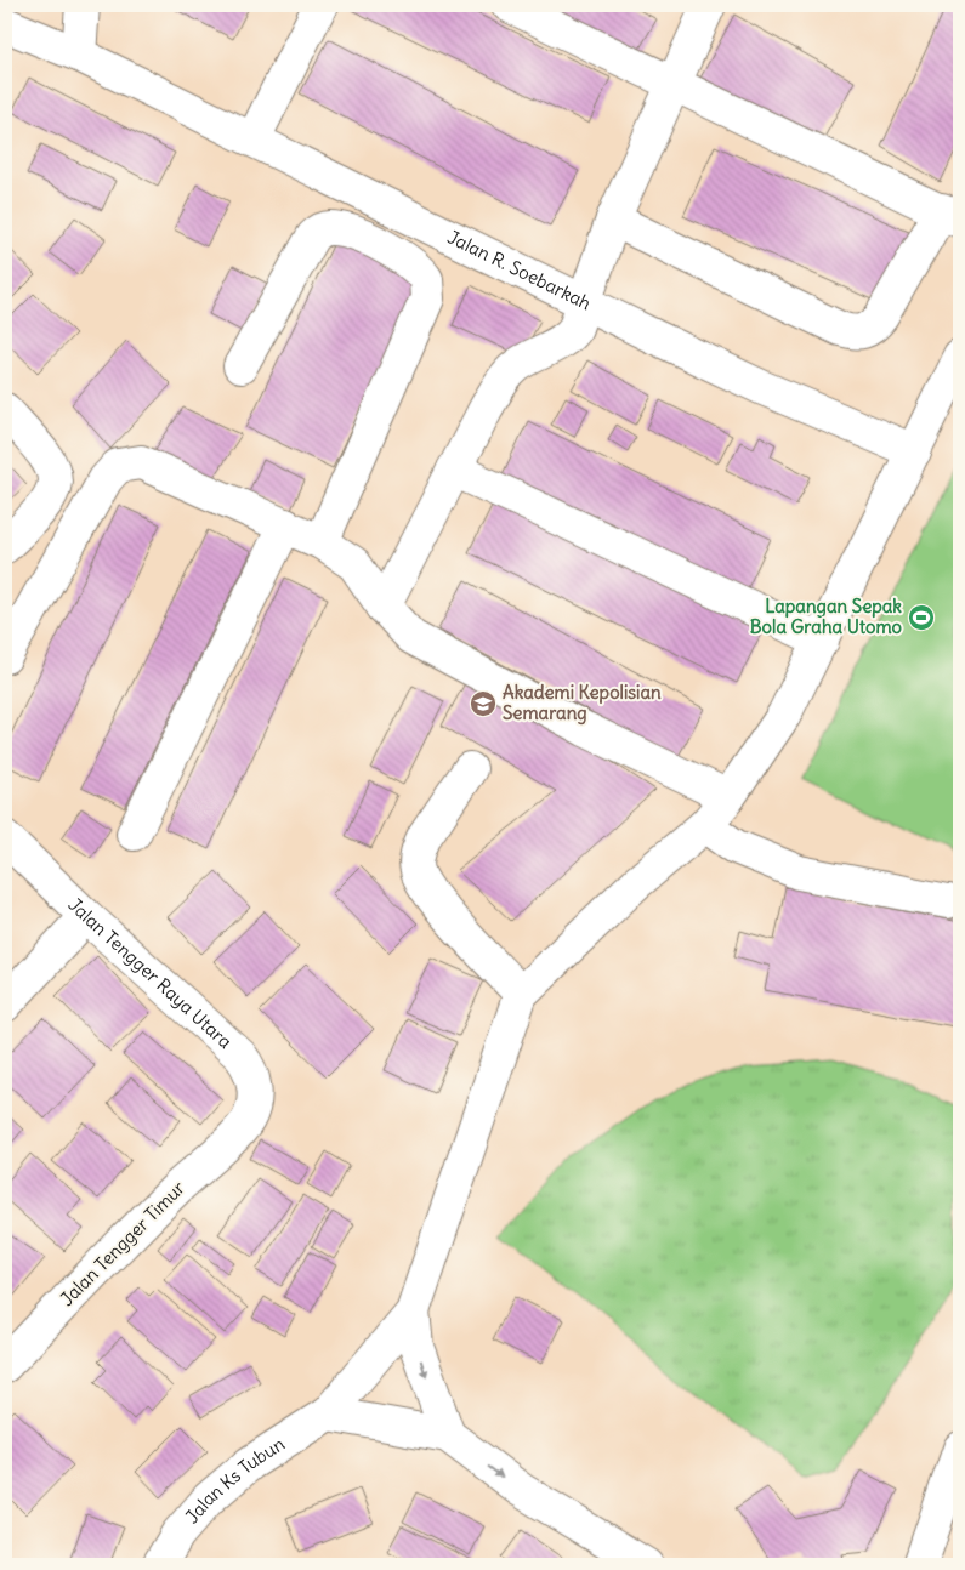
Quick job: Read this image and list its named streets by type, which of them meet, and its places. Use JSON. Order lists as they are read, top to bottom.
{
  "streets": {
    "street": [
      "Jalan R. Soebarkah",
      "Jalan Tengger Raya Utara",
      "Jalan Tengger Timur",
      "Jalan Ks Tubun"
    ]
  },
  "crossings": [
    ["Jalan Tengger Raya Utara", "Jalan Tengger Timur"]
  ],
  "places": {
    "sports": ["Lapangan Sepak Bola Graha Utomo"],
    "school or university": ["Akademi Kepolisian Semarang"]
  }
}
